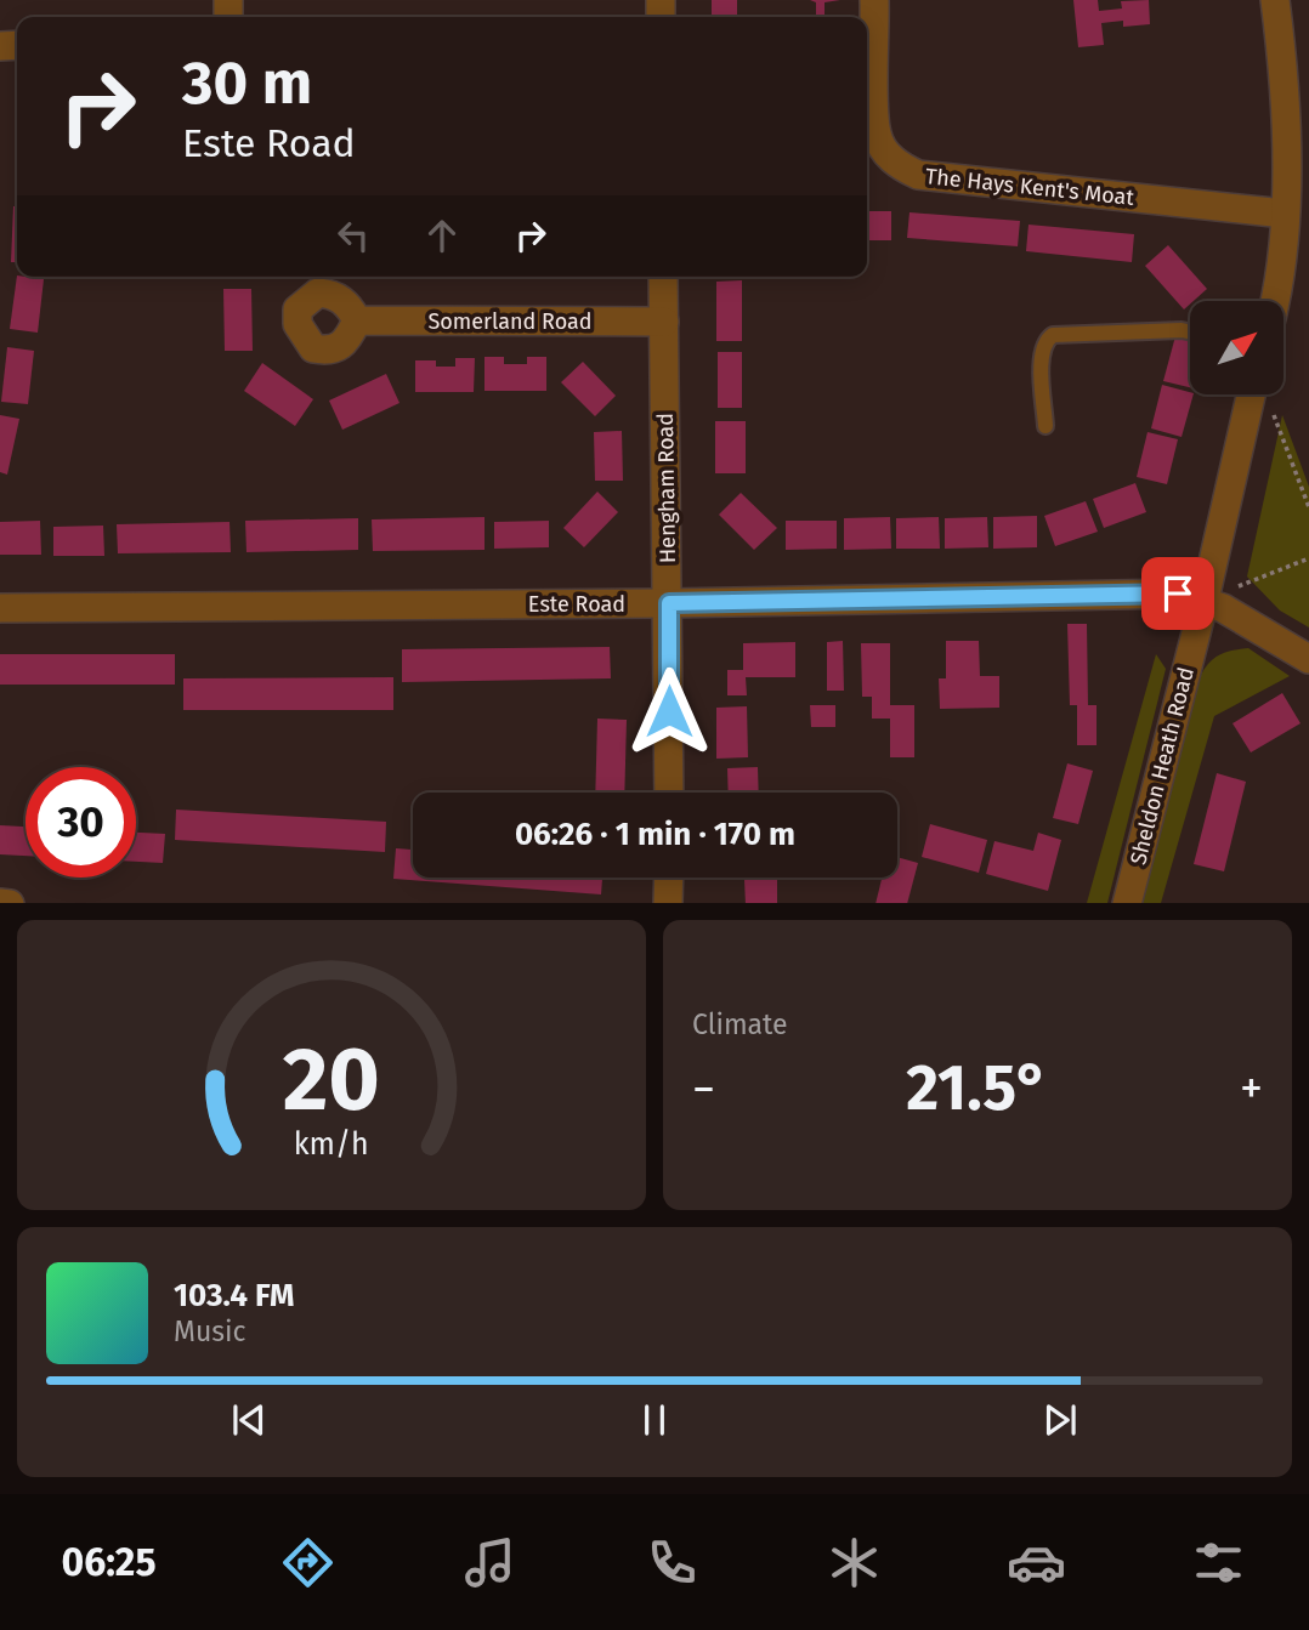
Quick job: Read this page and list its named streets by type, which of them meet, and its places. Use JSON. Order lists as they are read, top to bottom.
{
  "streets": {
    "street": [
      "The Hays Kent's Moat",
      "Somerland Road",
      "Hengham Road",
      "Este Road",
      "Sheldon Heath Road"
    ]
  },
  "crossings": [
    ["Somerland Road", "Hengham Road"],
    ["Hengham Road", "Este Road"],
    ["Este Road", "Sheldon Heath Road"]
  ],
  "north": "top right",
  "page": {
    "turn": ["30 m", "Este Road"],
    "limit": "30",
    "trip": "06:26 · 1 min · 170 m",
    "tile": "Climate",
    "heat": ["−", "21.5°", "+"],
    "song": ["103.4 FM", "Music"],
    "tabs": "06:25",
    "gauge": ["20", "km/h"]
  }
}
